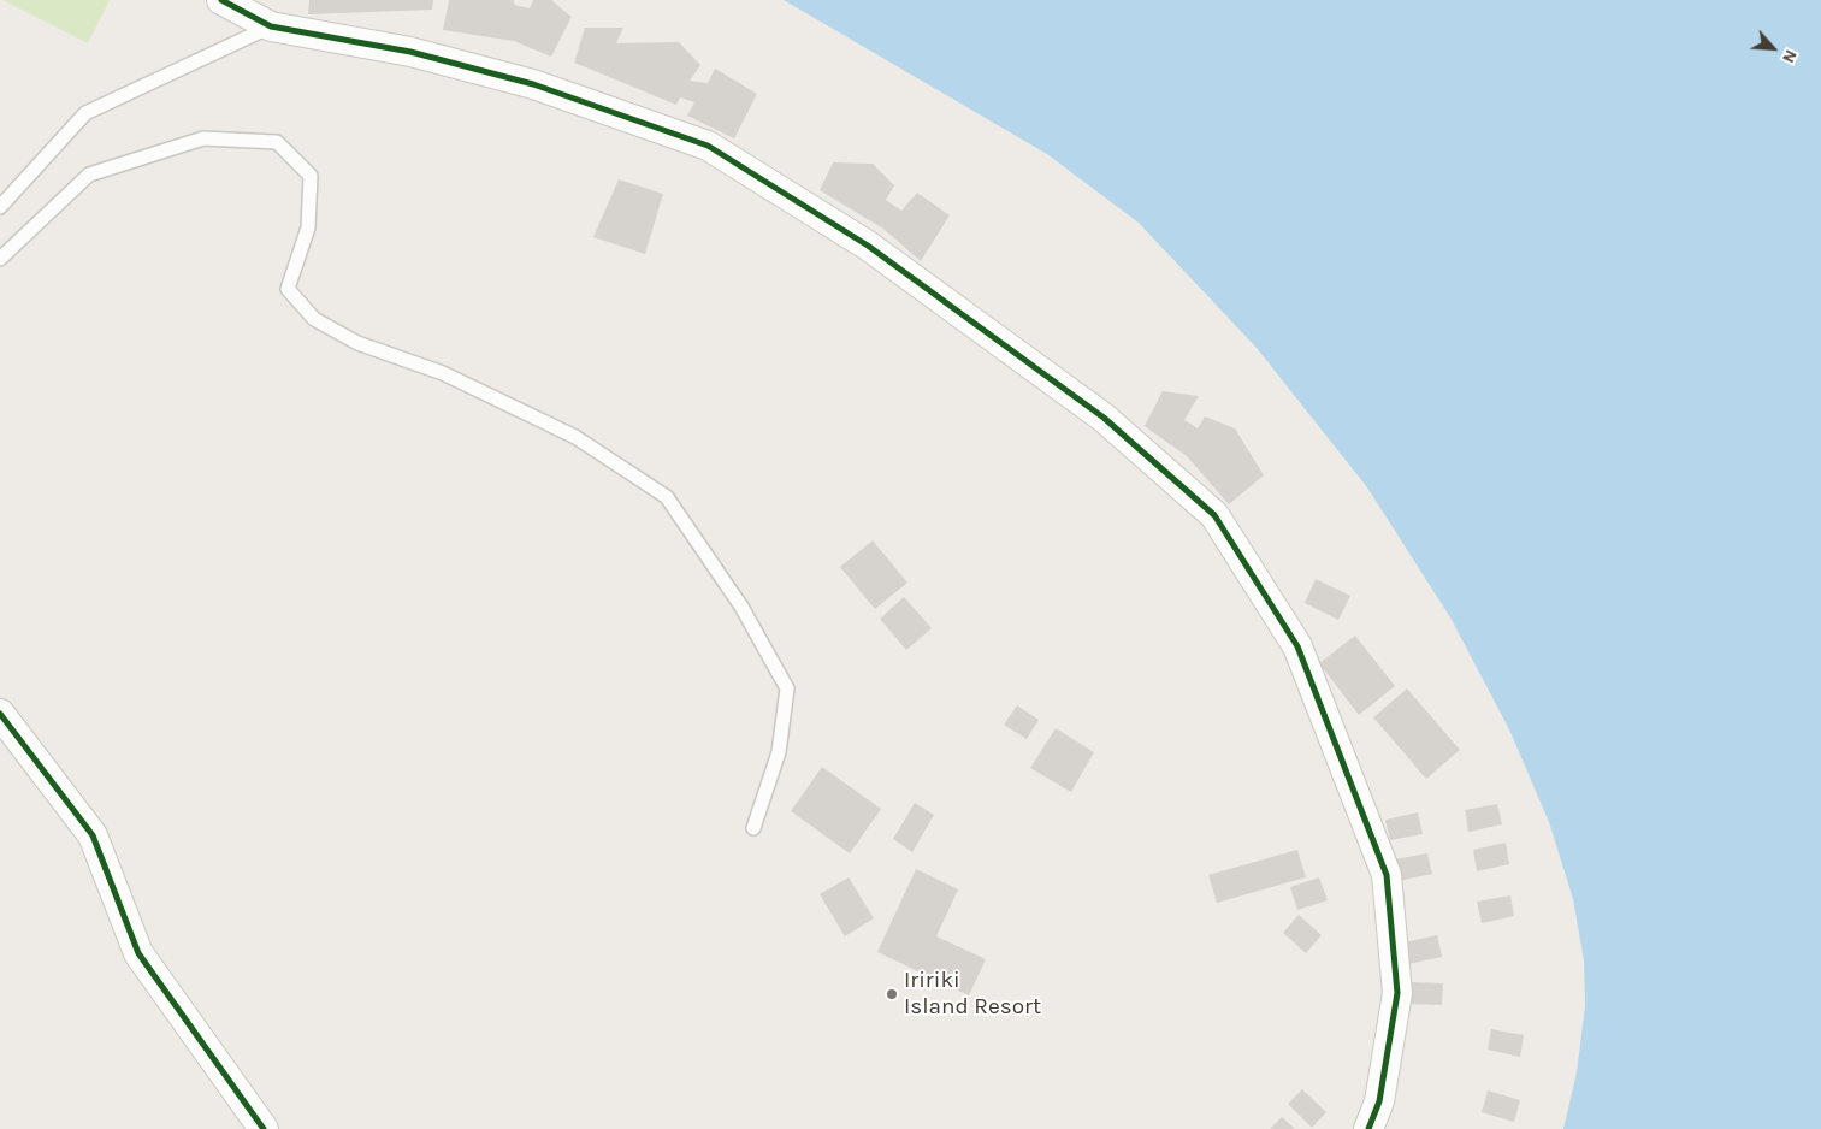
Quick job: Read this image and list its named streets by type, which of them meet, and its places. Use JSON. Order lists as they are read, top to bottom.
{
  "places": ["Iririki Island Resort"],
  "north": "bottom right"
}
